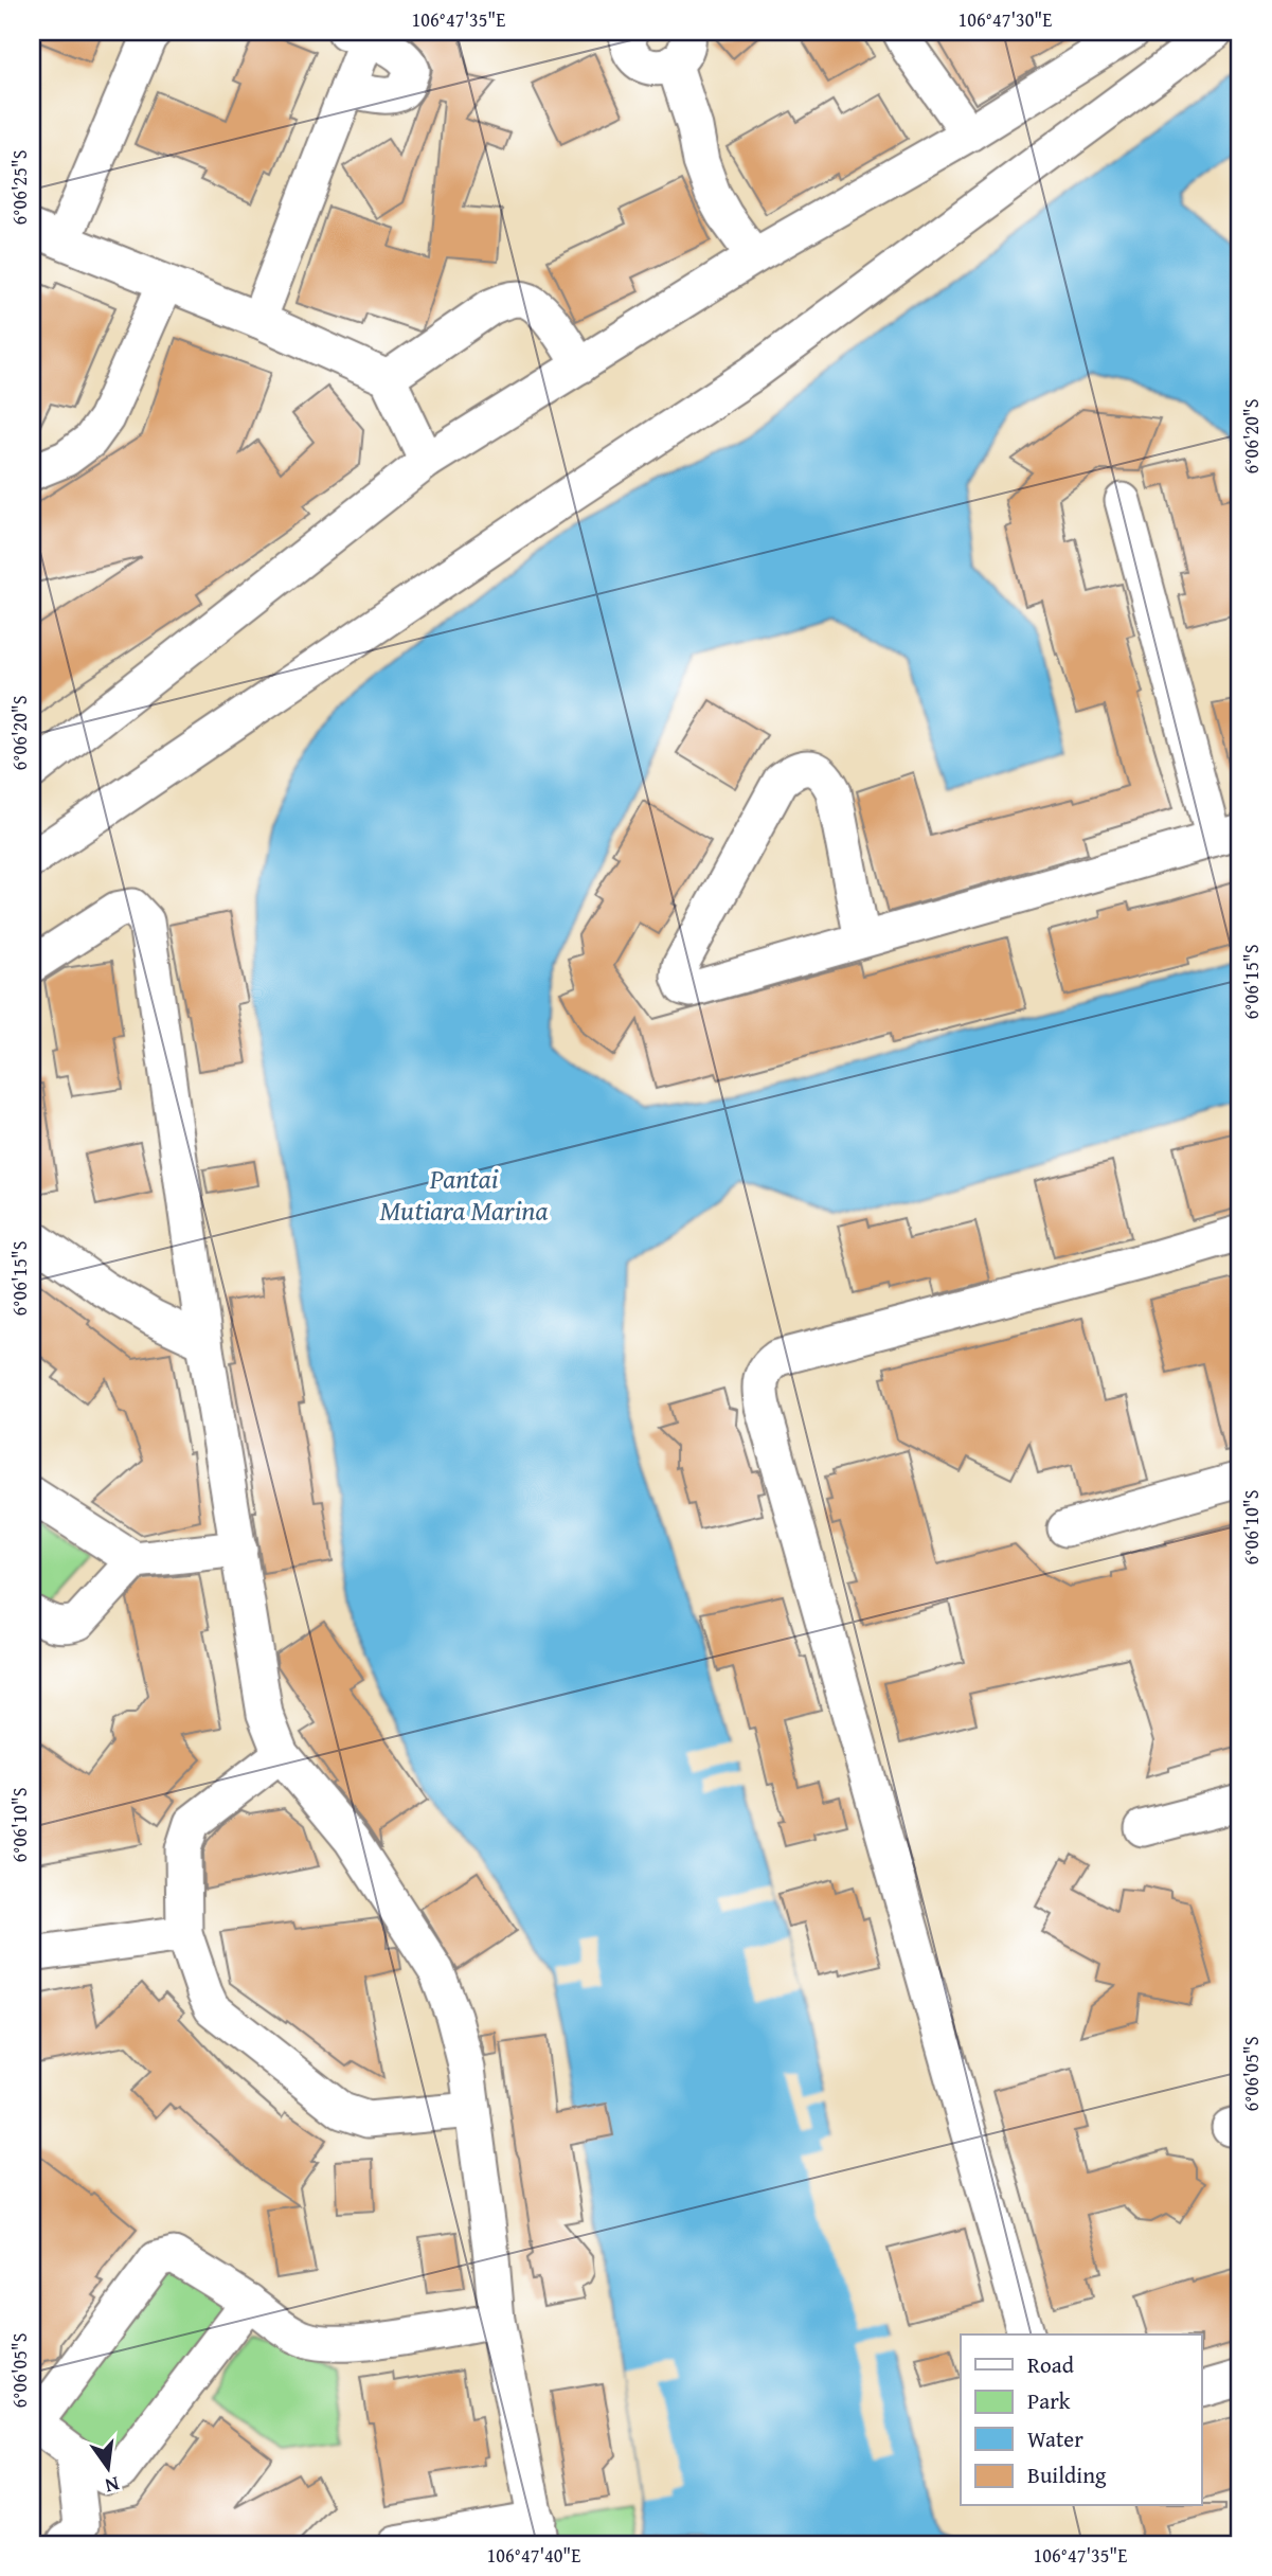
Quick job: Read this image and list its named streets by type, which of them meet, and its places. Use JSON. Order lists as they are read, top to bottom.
{
  "water": ["Pantai Mutiara Marina"],
  "legend": [
    "Road",
    "Park",
    "Water",
    "Building"
  ],
  "north": "bottom",
  "coordinates": [
    "106°47'35\"E",
    "106°47'30\"E",
    "6°06'25\"S",
    "6°06'20\"S",
    "6°06'15\"S",
    "6°06'10\"S",
    "6°06'05\"S",
    "106°47'40\"E"
  ]
}
